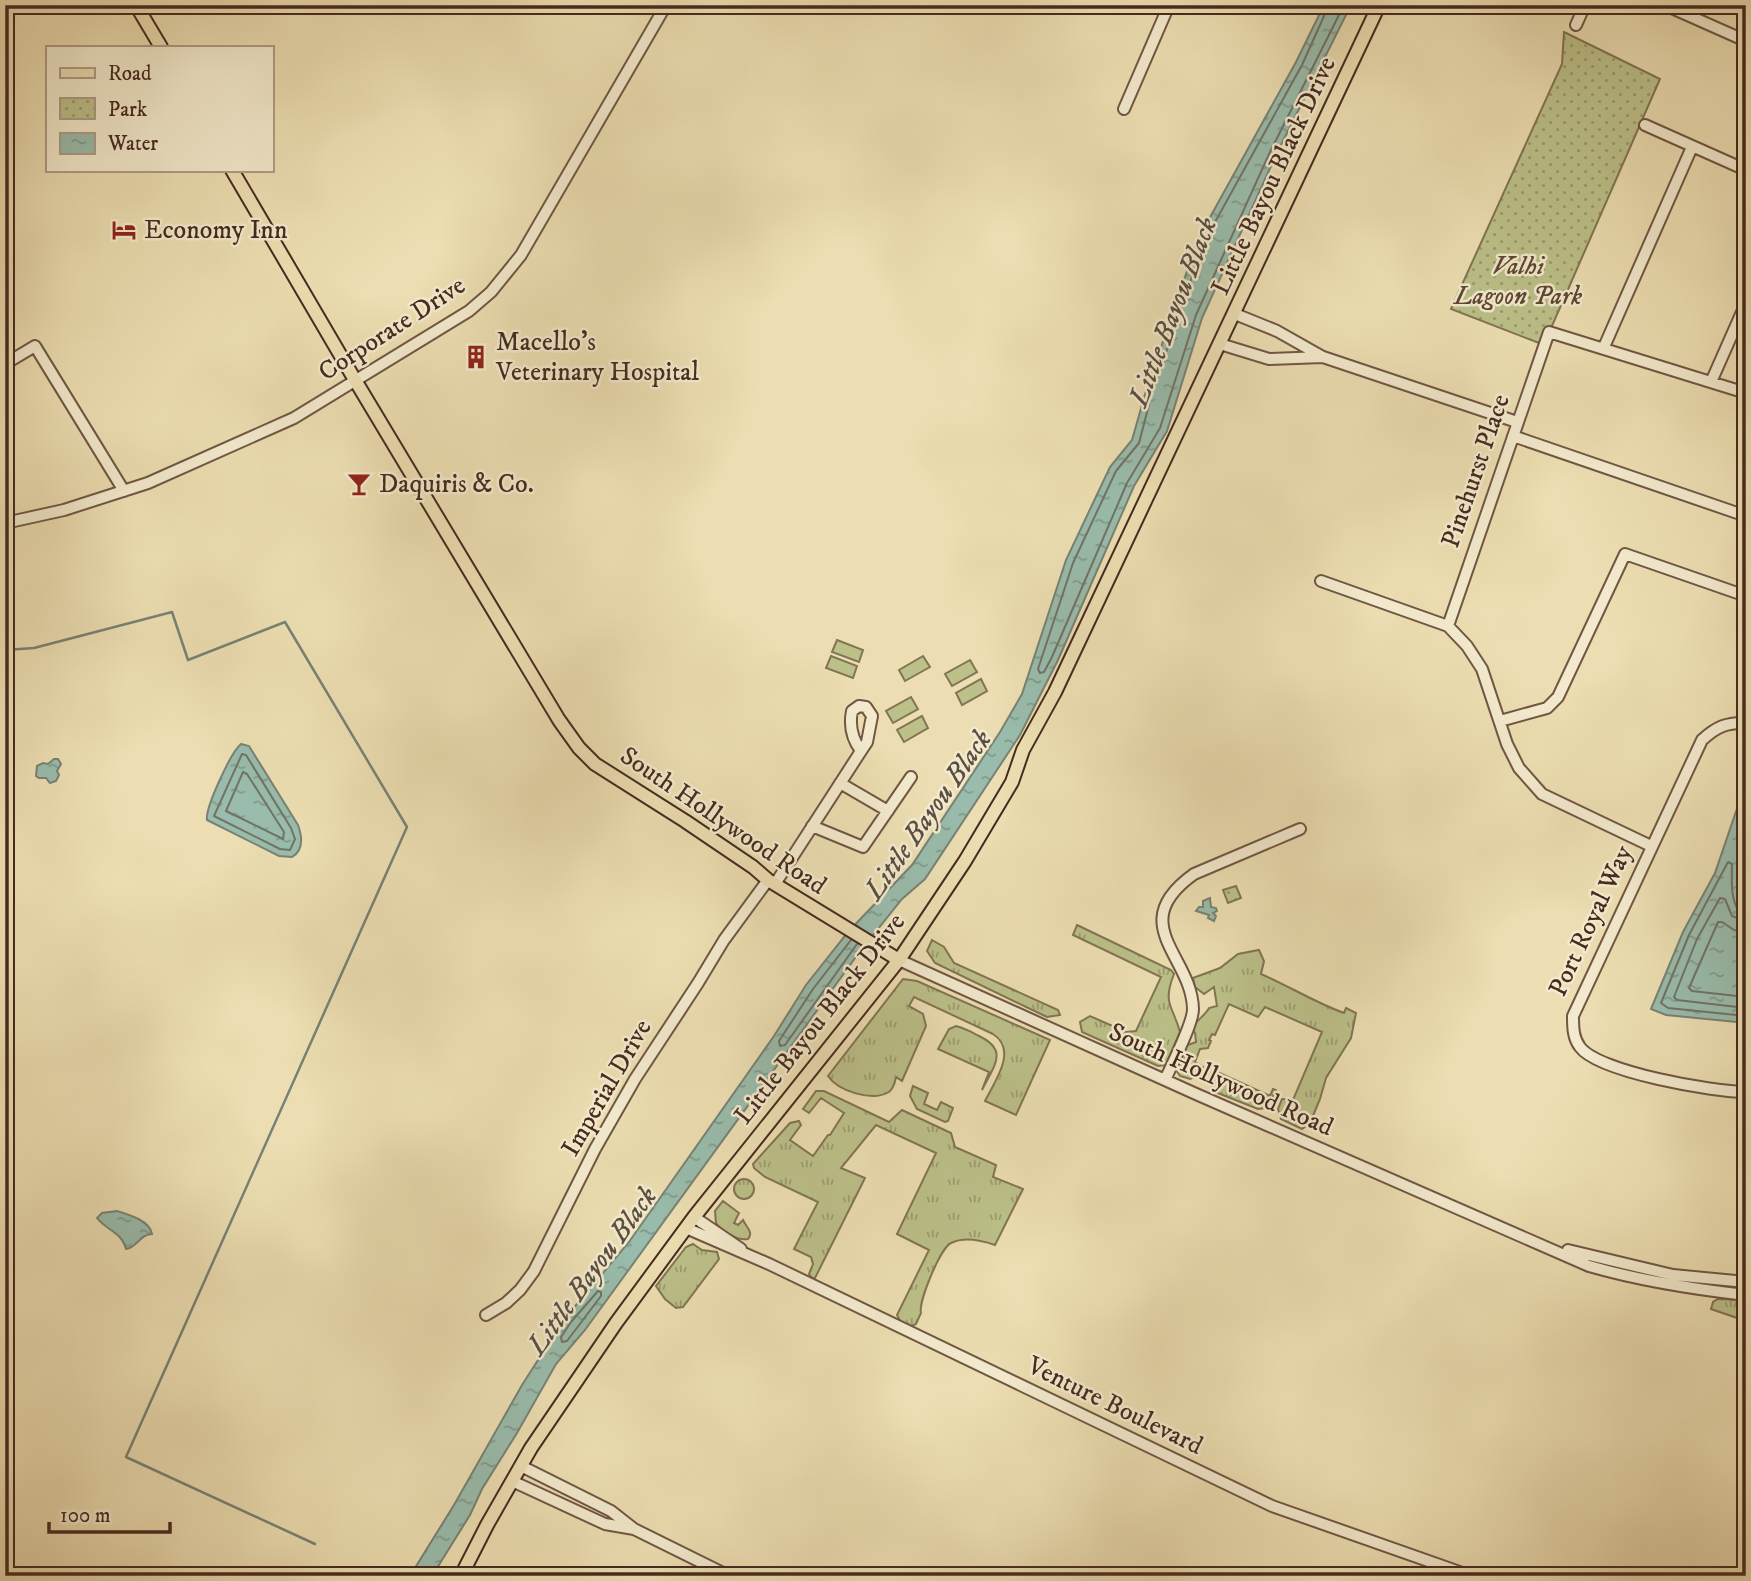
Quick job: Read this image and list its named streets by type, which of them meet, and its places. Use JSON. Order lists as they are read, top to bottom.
{
  "streets": {
    "main road": ["Little Bayou Black Drive", "South Hollywood Road"],
    "street": [
      "Corporate Drive",
      "Pinehurst Place",
      "Port Royal Way",
      "Imperial Drive",
      "Venture Boulevard"
    ]
  },
  "crossings": [
    ["Little Bayou Black Drive", "South Hollywood Road"],
    ["Little Bayou Black Drive", "Venture Boulevard"],
    ["Corporate Drive", "South Hollywood Road"],
    ["South Hollywood Road", "Imperial Drive"]
  ],
  "water": ["Little Bayou Black"],
  "parks": ["Valhi Lagoon Park"],
  "places": {
    "hotel": ["Economy Inn"],
    "building": ["Macello's Veterinary Hospital"],
    "bar": ["Daquiris & Co."]
  },
  "legend": ["Road", "Park", "Water"],
  "scale_bar": "100 m"
}
